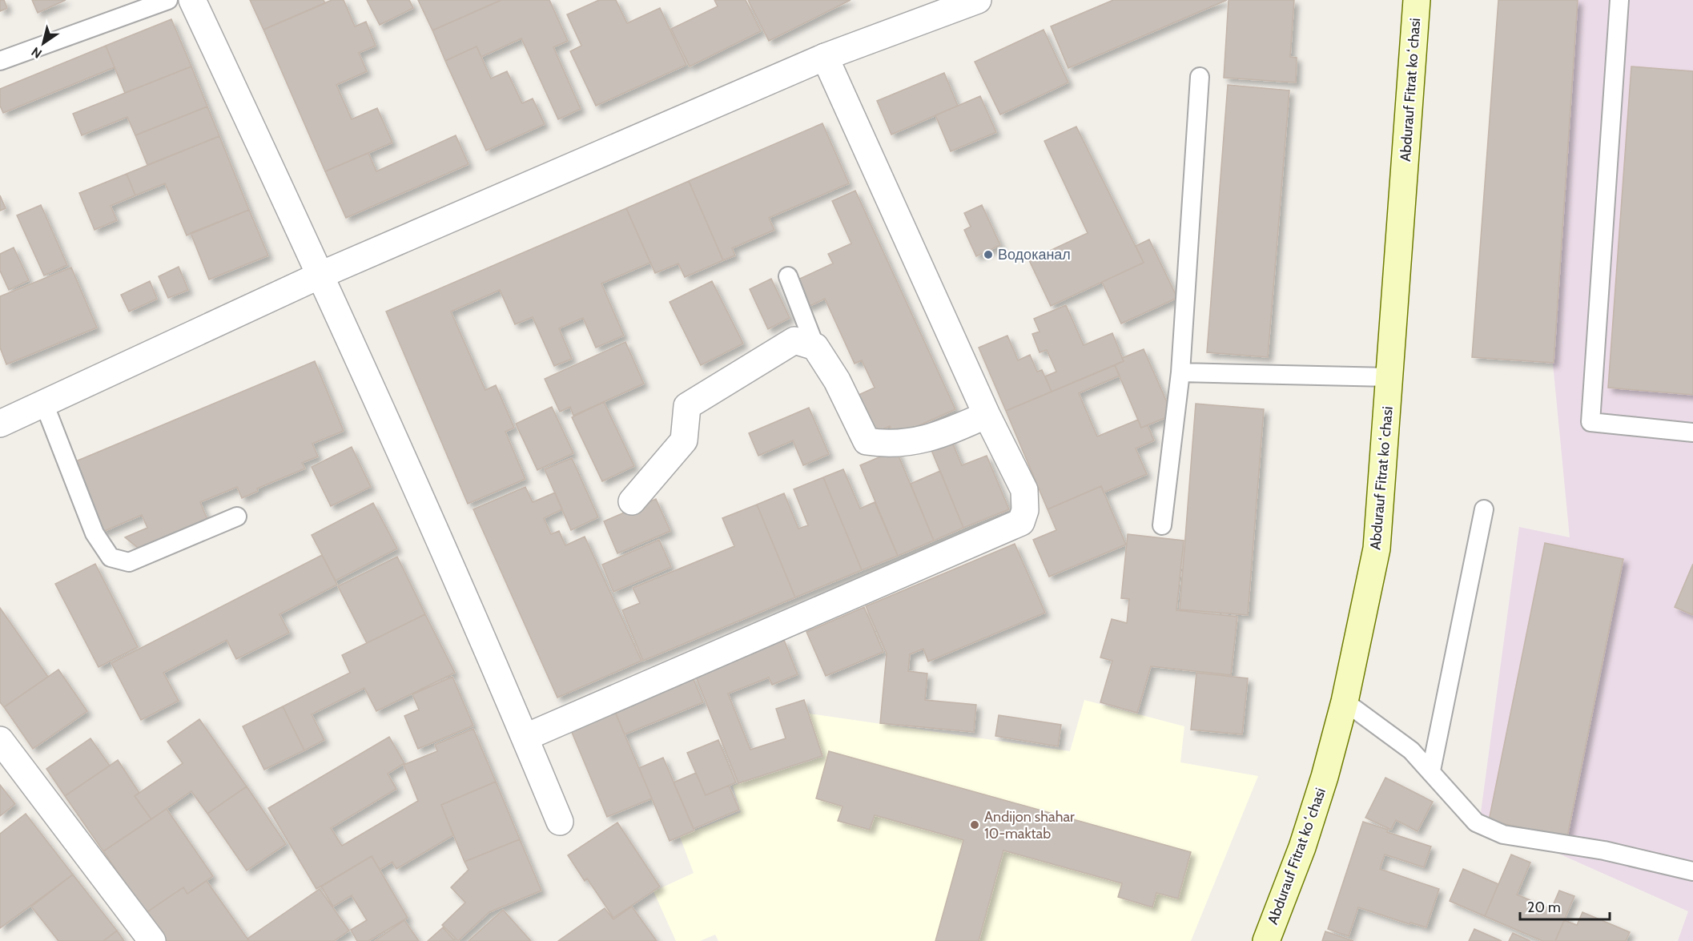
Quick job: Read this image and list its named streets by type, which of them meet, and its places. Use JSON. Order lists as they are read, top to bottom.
{
  "streets": {
    "main road": ["Abdurauf Fitrat koʻchasi"]
  },
  "places": ["Водоканал", "Andijon shahar 10-maktab"],
  "scale_bar": "20 m",
  "north": "bottom left"
}
